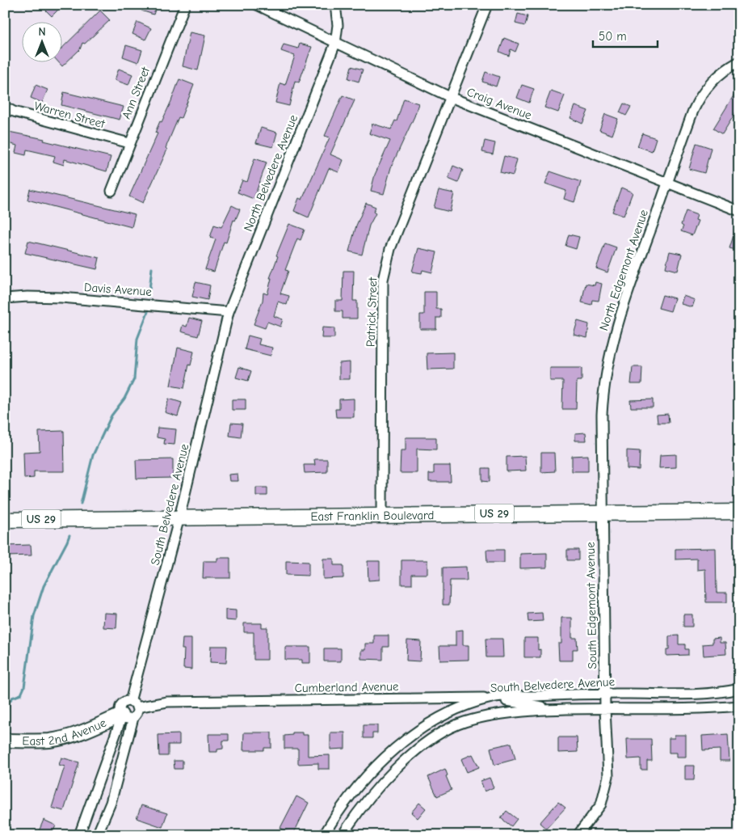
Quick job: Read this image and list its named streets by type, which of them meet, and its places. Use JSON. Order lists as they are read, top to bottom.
{
  "streets": {
    "main road": ["US 29", "East Franklin Boulevard"],
    "street": [
      "Ann Street",
      "Craig Avenue",
      "Warren Street",
      "North Belvedere Avenue",
      "North Edgemont Avenue",
      "Davis Avenue",
      "Patrick Street",
      "South Belvedere Avenue",
      "South Edgemont Avenue",
      "Cumberland Avenue",
      "East 2nd Avenue"
    ]
  },
  "crossings": [
    ["Ann Street", "Warren Street"],
    ["Craig Avenue", "North Belvedere Avenue"],
    ["Craig Avenue", "North Edgemont Avenue"],
    ["Craig Avenue", "Patrick Street"],
    ["North Belvedere Avenue", "Davis Avenue"],
    ["North Belvedere Avenue", "South Belvedere Avenue"],
    ["North Edgemont Avenue", "East Franklin Boulevard"],
    ["North Edgemont Avenue", "South Edgemont Avenue"],
    ["Davis Avenue", "South Belvedere Avenue"],
    ["Patrick Street", "East Franklin Boulevard"],
    ["South Belvedere Avenue", "East Franklin Boulevard"],
    ["South Belvedere Avenue", "South Edgemont Avenue"],
    ["South Belvedere Avenue", "Cumberland Avenue"],
    ["East Franklin Boulevard", "South Edgemont Avenue"]
  ],
  "scale_bar": "50 m",
  "north": "top"
}
